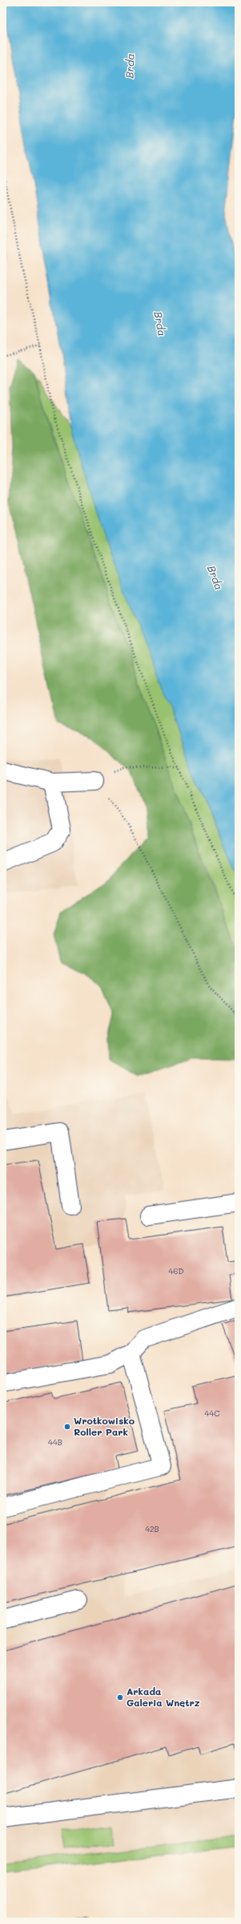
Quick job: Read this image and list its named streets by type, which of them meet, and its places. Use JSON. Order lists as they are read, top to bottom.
{
  "water": ["Brda"],
  "places": ["Wrotkowisko Roller Park", "Arkada Galeria Wnętrz"],
  "house_numbers": [
    "46D",
    "44C",
    "44B",
    "42B"
  ]
}
